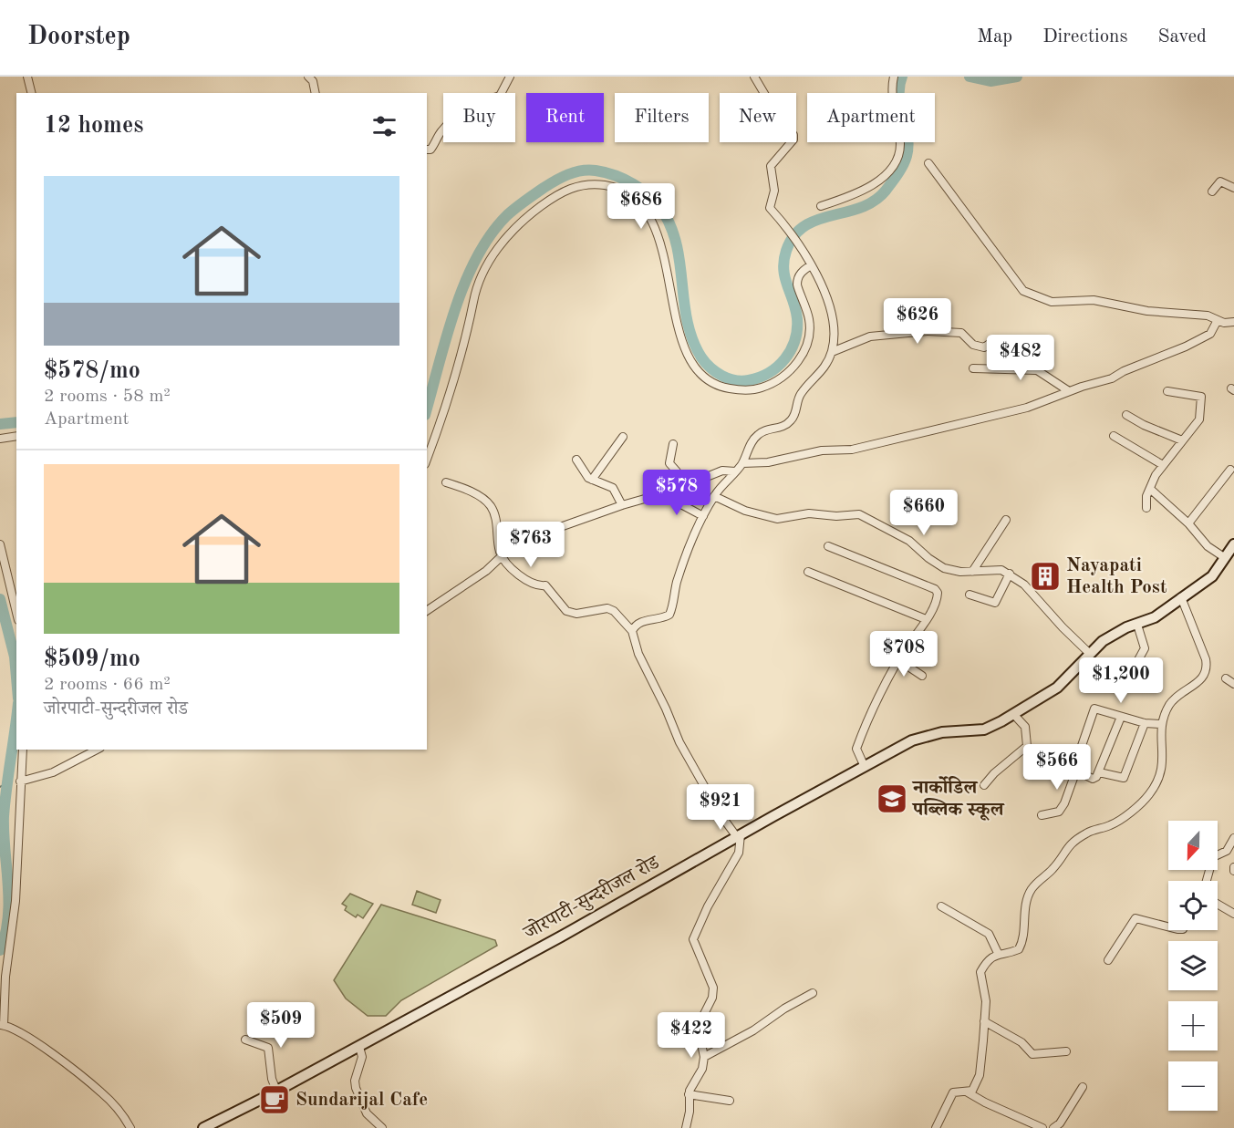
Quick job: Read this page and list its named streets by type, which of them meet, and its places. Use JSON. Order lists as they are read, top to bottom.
{
  "streets": {
    "main road": ["जोरपाटी-सुन्दरीजल रोड"]
  },
  "places": {
    "building": ["Nayapati Health Post"],
    "school or university": ["नार्कोडिल पब्लिक स्कूल"],
    "cafe": ["Sundarijal Cafe"]
  },
  "north": "bottom",
  "page": {
    "header": "Doorstep",
    "nav": ["Map", "Directions", "Saved"],
    "chip": [
      "Buy",
      "Rent",
      "Filters",
      "New",
      "Apartment"
    ],
    "heading": "12 homes",
    "list": [
      {
        "name": "$578/mo",
        "note": "2 rooms · 58 m² · Apartment"
      },
      {
        "name": "$509/mo",
        "note": "2 rooms · 66 m² · जोरपाटी-सुन्दरीजल रोड"
      }
    ],
    "price": [
      "$686",
      "$626",
      "$482",
      "$578",
      "$660",
      "$763",
      "$708",
      "$1,200",
      "$566",
      "$921",
      "$509",
      "$422"
    ],
    "map_buttons": ["+", "−"]
  }
}
